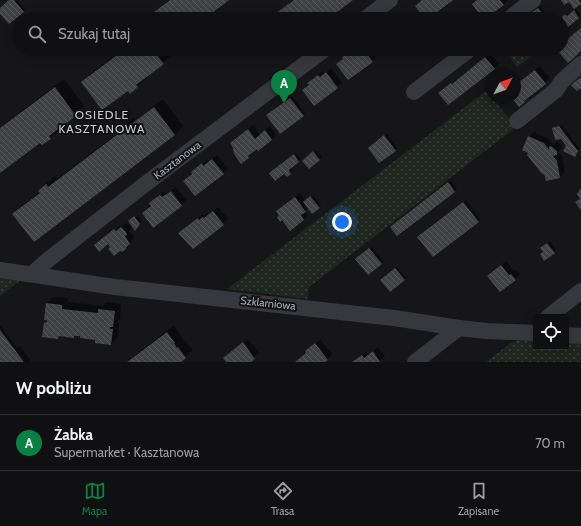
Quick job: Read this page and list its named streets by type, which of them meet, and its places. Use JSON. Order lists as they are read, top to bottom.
{
  "streets": {
    "street": ["Kasztanowa", "Szklarniowa"]
  },
  "crossings": [
    ["Kasztanowa", "Szklarniowa"]
  ],
  "districts": ["OSIEDLE KASZTANOWA"],
  "north": "top right",
  "page": {
    "search": "Szukaj tutaj",
    "pins": "A",
    "heading": "W pobliżu",
    "list": [
      {
        "mark": "A",
        "name": "Żabka",
        "note": "Supermarket · Kasztanowa",
        "value": "70 m"
      }
    ],
    "nav": ["Mapa", "Trasa", "Zapisane"]
  }
}
